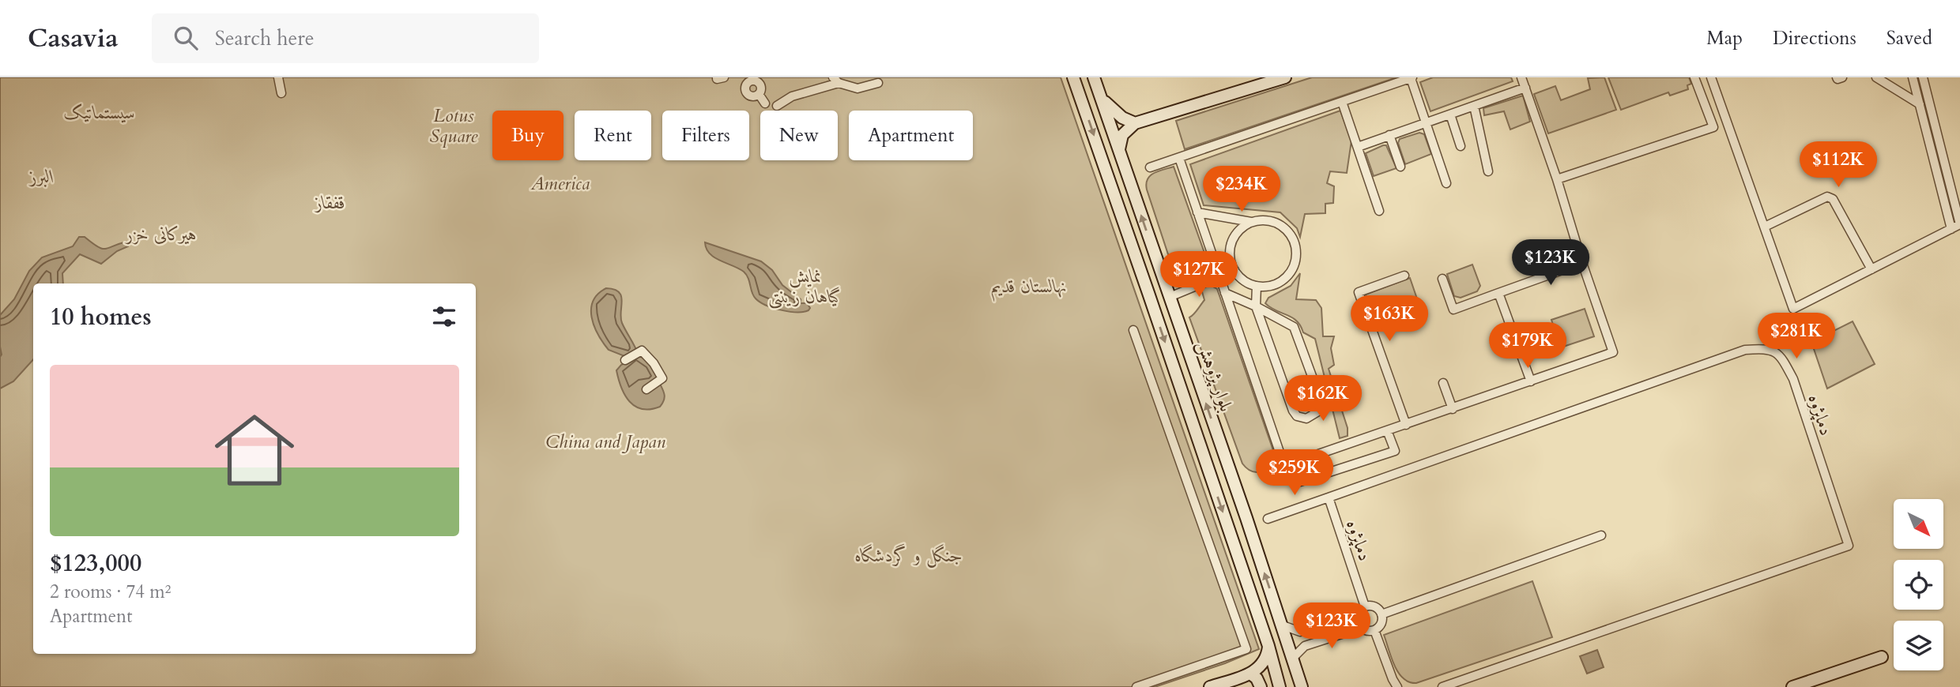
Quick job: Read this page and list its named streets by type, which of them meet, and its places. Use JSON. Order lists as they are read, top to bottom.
{
  "streets": {
    "street": ["بلوار پژوهش", "دماپژوه"]
  },
  "parks": [
    "سیستماتیک",
    "Lotus Square",
    "البرز",
    "America",
    "قفقاز",
    "هیرکانی خزر",
    "نمایش گیاهان زینتی",
    "نهالستان قدیم",
    "China and Japan",
    "جنگل و گردشگاه"
  ],
  "north": "bottom right",
  "page": {
    "header": "Casavia",
    "search": "Search here",
    "nav": ["Map", "Directions", "Saved"],
    "chip": [
      "Buy",
      "Rent",
      "Filters",
      "New",
      "Apartment"
    ],
    "price": [
      "$112K",
      "$234K",
      "$123K",
      "$127K",
      "$163K",
      "$281K",
      "$179K",
      "$162K",
      "$259K",
      "$123K"
    ],
    "heading": "10 homes",
    "list": [
      {
        "name": "$123,000",
        "note": "2 rooms · 74 m² · Apartment"
      }
    ]
  }
}
